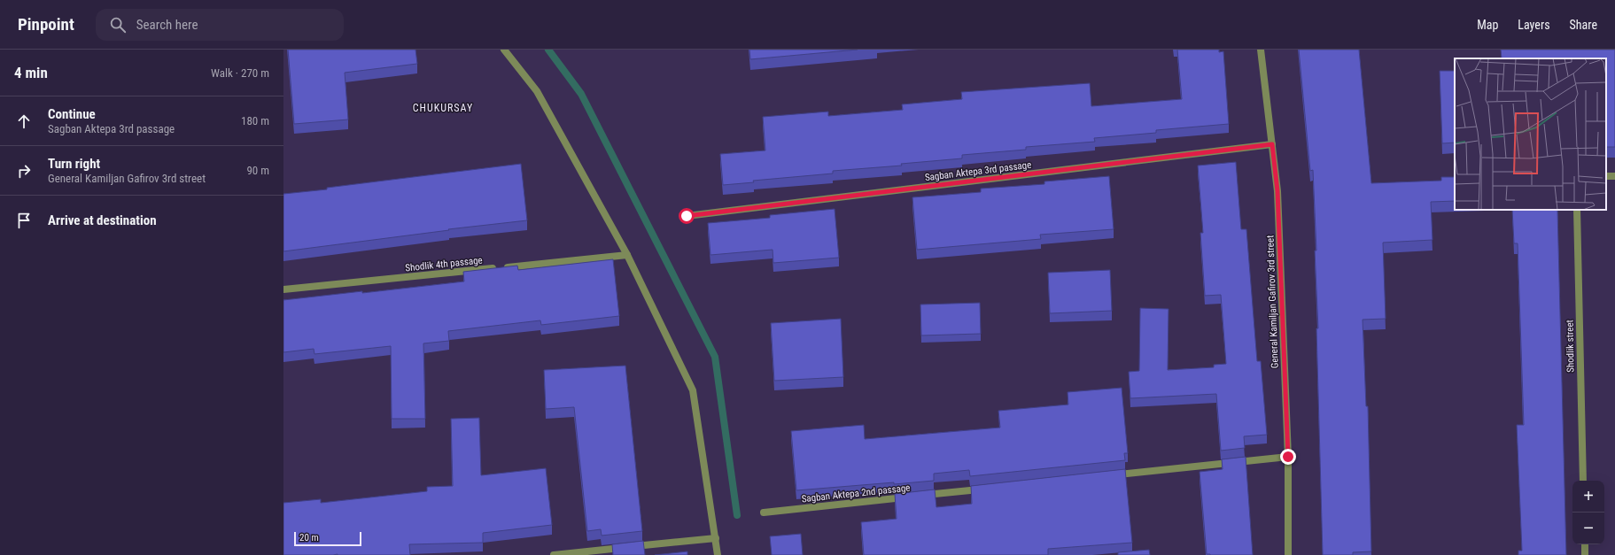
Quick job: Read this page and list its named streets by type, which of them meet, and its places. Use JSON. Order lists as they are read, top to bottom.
{
  "streets": {
    "street": [
      "Sagban Aktepa 3rd passage",
      "Shodlik 4th passage",
      "General Kamiljan Gafirov 3rd street",
      "Shodlik street",
      "Sagban Aktepa 2nd passage"
    ]
  },
  "crossings": [
    ["Sagban Aktepa 3rd passage", "General Kamiljan Gafirov 3rd street"]
  ],
  "districts": ["CHUKURSAY"],
  "scale_bar": "20 m",
  "page": {
    "header": "Pinpoint",
    "search": "Search here",
    "nav": ["Map", "Layers", "Share"],
    "heading": ["4 min", "Walk · 270 m"],
    "list": [
      ["Continue", "Sagban Aktepa 3rd passage", "180 m"],
      ["Turn right", "General Kamiljan Gafirov 3rd street", "90 m"],
      "Arrive at destination"
    ],
    "map_buttons": ["+", "−"],
    "scale": "20 m"
  }
}
